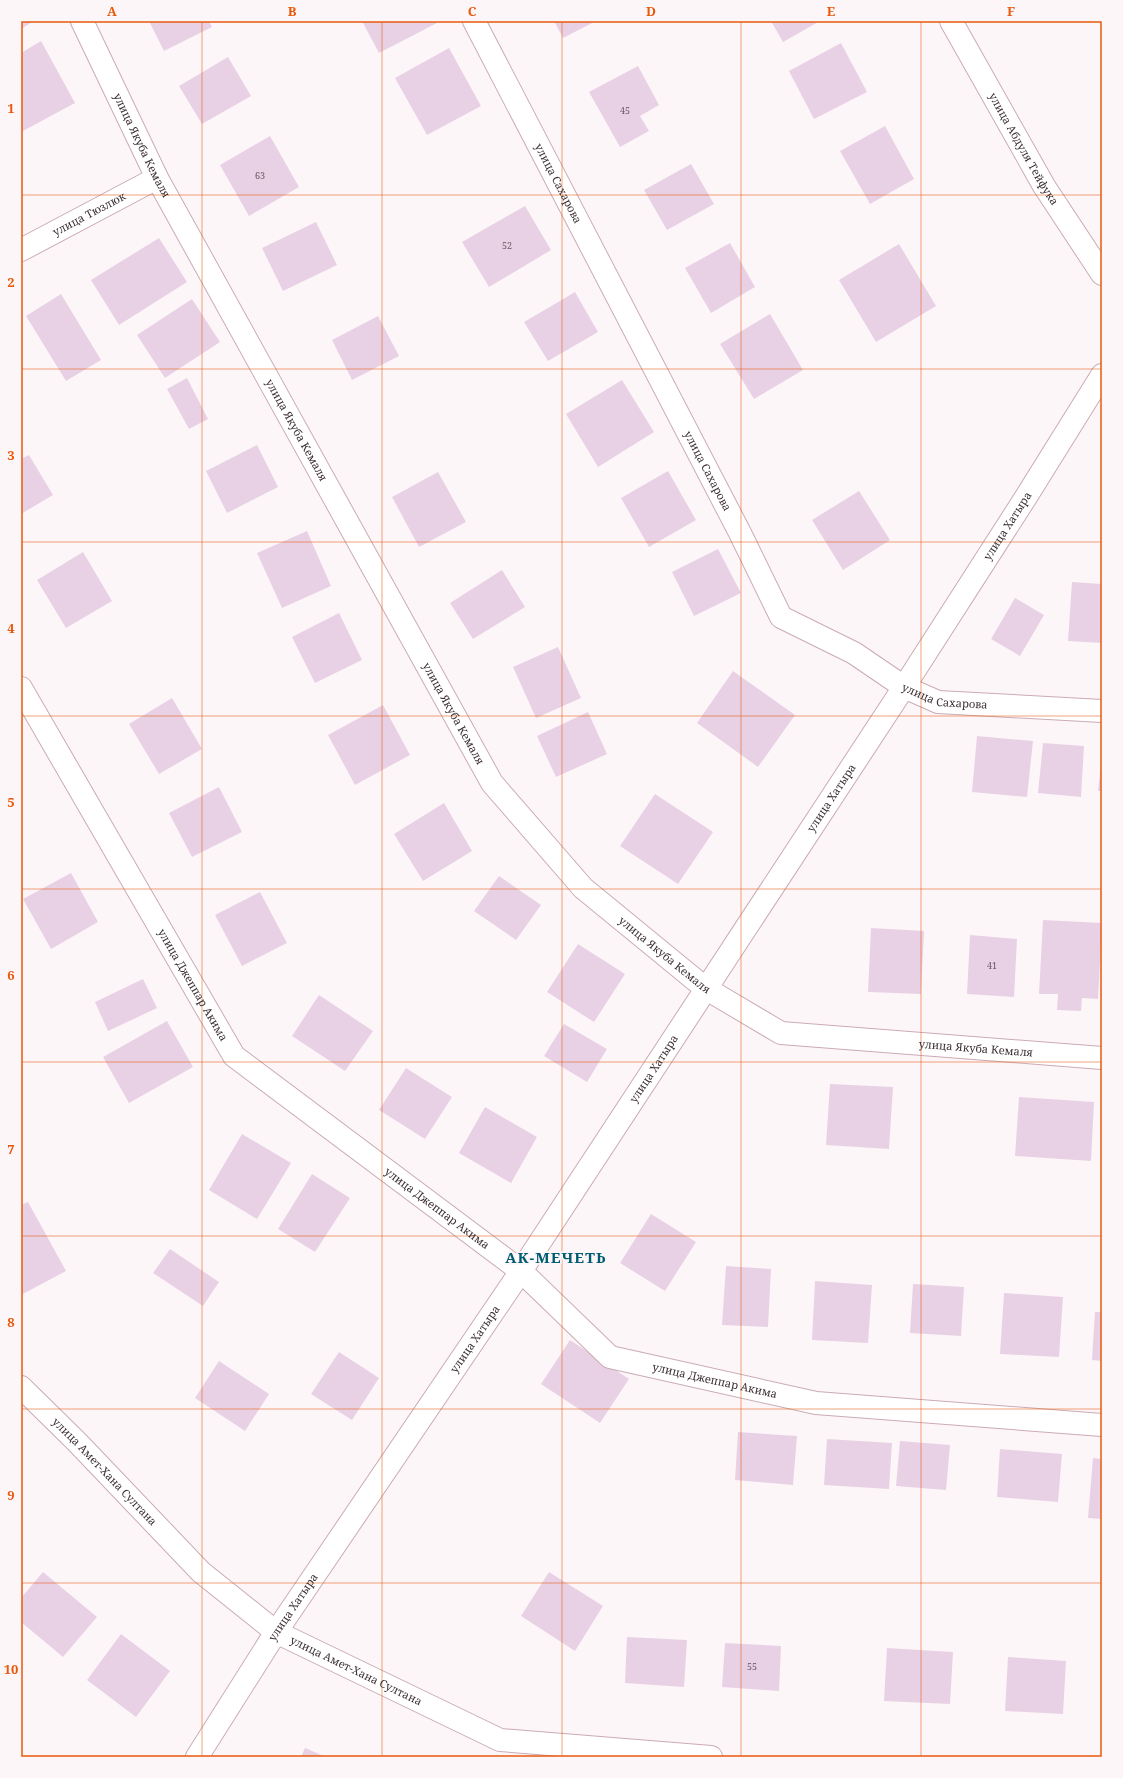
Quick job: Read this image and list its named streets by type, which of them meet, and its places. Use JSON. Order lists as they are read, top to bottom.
{
  "streets": {
    "street": [
      "улица Якуба Кемаля",
      "улица Абдуля Тейфука",
      "улица Сахарова",
      "улица Тюзлюк",
      "улица Хатыра",
      "улица Джеппар Акима",
      "улица Амет-Хана Султана"
    ]
  },
  "crossings": [
    ["улица Якуба Кемаля", "улица Тюзлюк"],
    ["улица Якуба Кемаля", "улица Хатыра"],
    ["улица Сахарова", "улица Хатыра"],
    ["улица Хатыра", "улица Джеппар Акима"],
    ["улица Хатыра", "улица Амет-Хана Султана"]
  ],
  "districts": ["АК-МЕЧЕТЬ"],
  "house_numbers": [
    "45",
    "63",
    "52",
    "41",
    "55"
  ],
  "grid": {
    "columns": [
      "A",
      "B",
      "C",
      "D",
      "E",
      "F"
    ],
    "rows": [
      "1",
      "2",
      "3",
      "4",
      "5",
      "6",
      "7",
      "8",
      "9",
      "10"
    ]
  }
}
